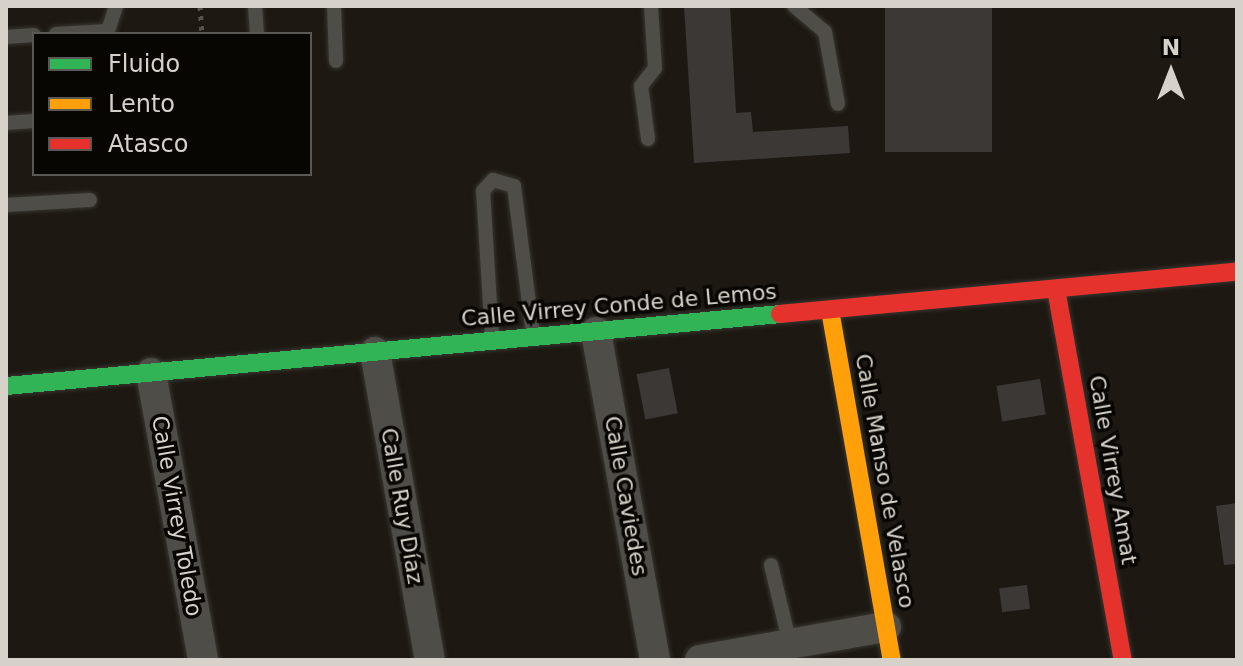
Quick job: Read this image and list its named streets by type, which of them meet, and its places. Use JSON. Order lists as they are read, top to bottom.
{
  "streets": {
    "street": [
      "Calle Virrey Conde de Lemos",
      "Calle Virrey Amat",
      "Calle Manso de Velasco",
      "Calle Caviedes",
      "Calle Ruy Díaz",
      "Calle Virrey Toledo"
    ]
  },
  "crossings": [
    ["Calle Virrey Conde de Lemos", "Calle Virrey Amat"],
    ["Calle Virrey Conde de Lemos", "Calle Manso de Velasco"],
    ["Calle Virrey Conde de Lemos", "Calle Caviedes"],
    ["Calle Virrey Conde de Lemos", "Calle Ruy Díaz"],
    ["Calle Virrey Conde de Lemos", "Calle Virrey Toledo"]
  ],
  "legend": ["Fluido", "Lento", "Atasco"],
  "north": "top"
}
